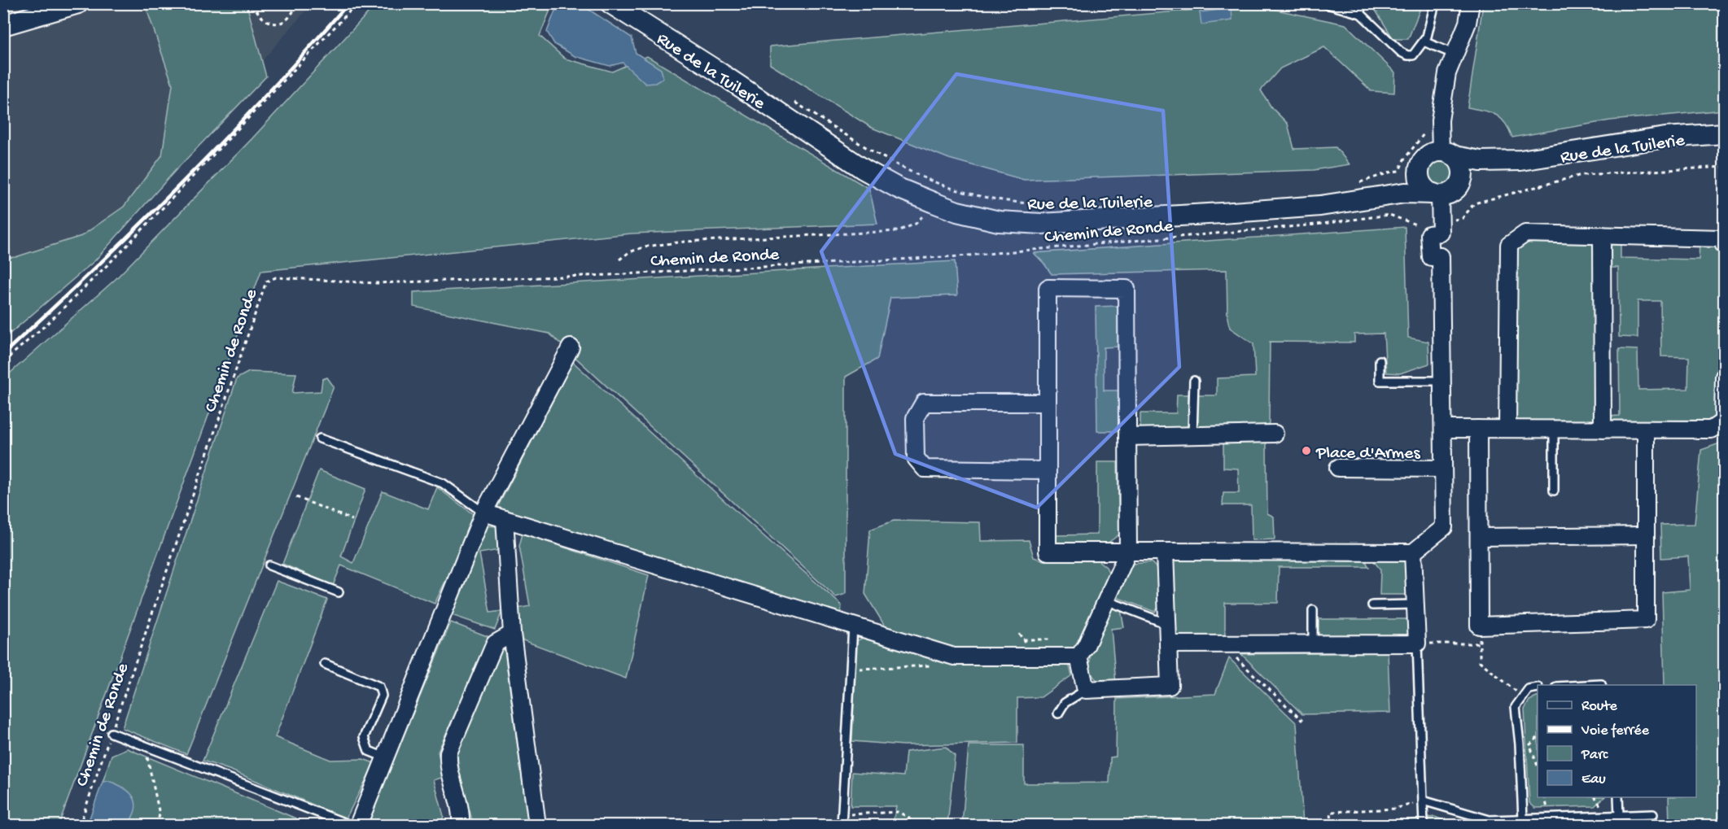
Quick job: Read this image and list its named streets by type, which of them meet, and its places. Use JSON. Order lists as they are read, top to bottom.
{
  "streets": {
    "street": ["Rue de la Tuilerie"],
    "path": ["Chemin de Ronde"]
  },
  "places": ["Place d'Armes"],
  "legend": [
    "Route",
    "Voie ferrée",
    "Parc",
    "Eau"
  ]
}
